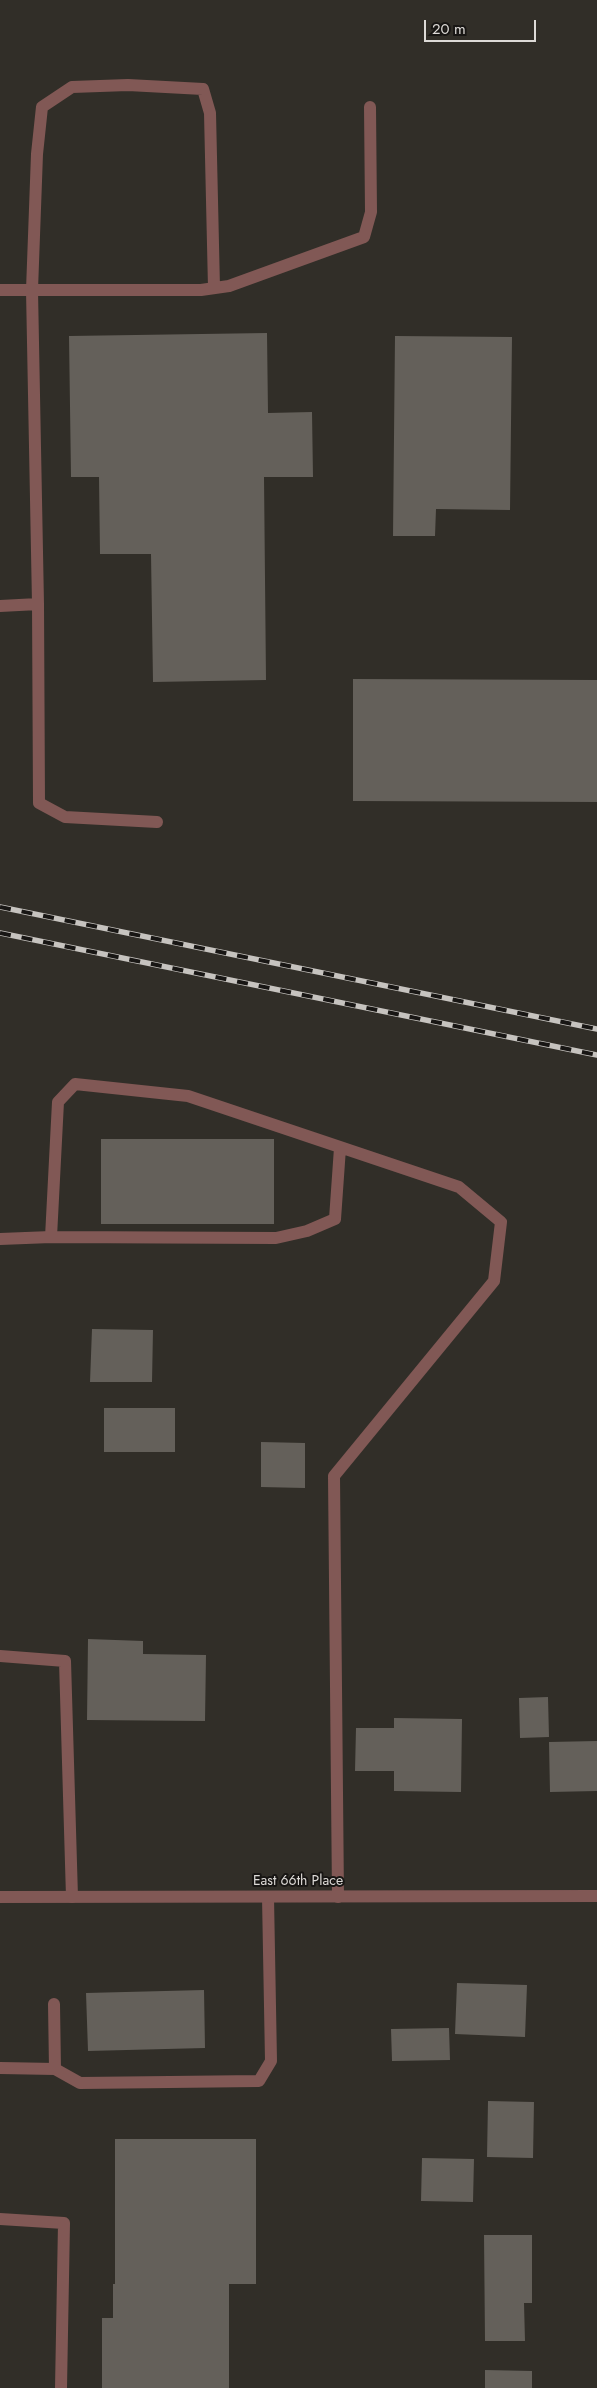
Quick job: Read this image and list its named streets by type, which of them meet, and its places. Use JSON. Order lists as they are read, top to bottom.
{
  "streets": {
    "street": ["East 66th Place"]
  },
  "scale_bar": "20 m"
}
